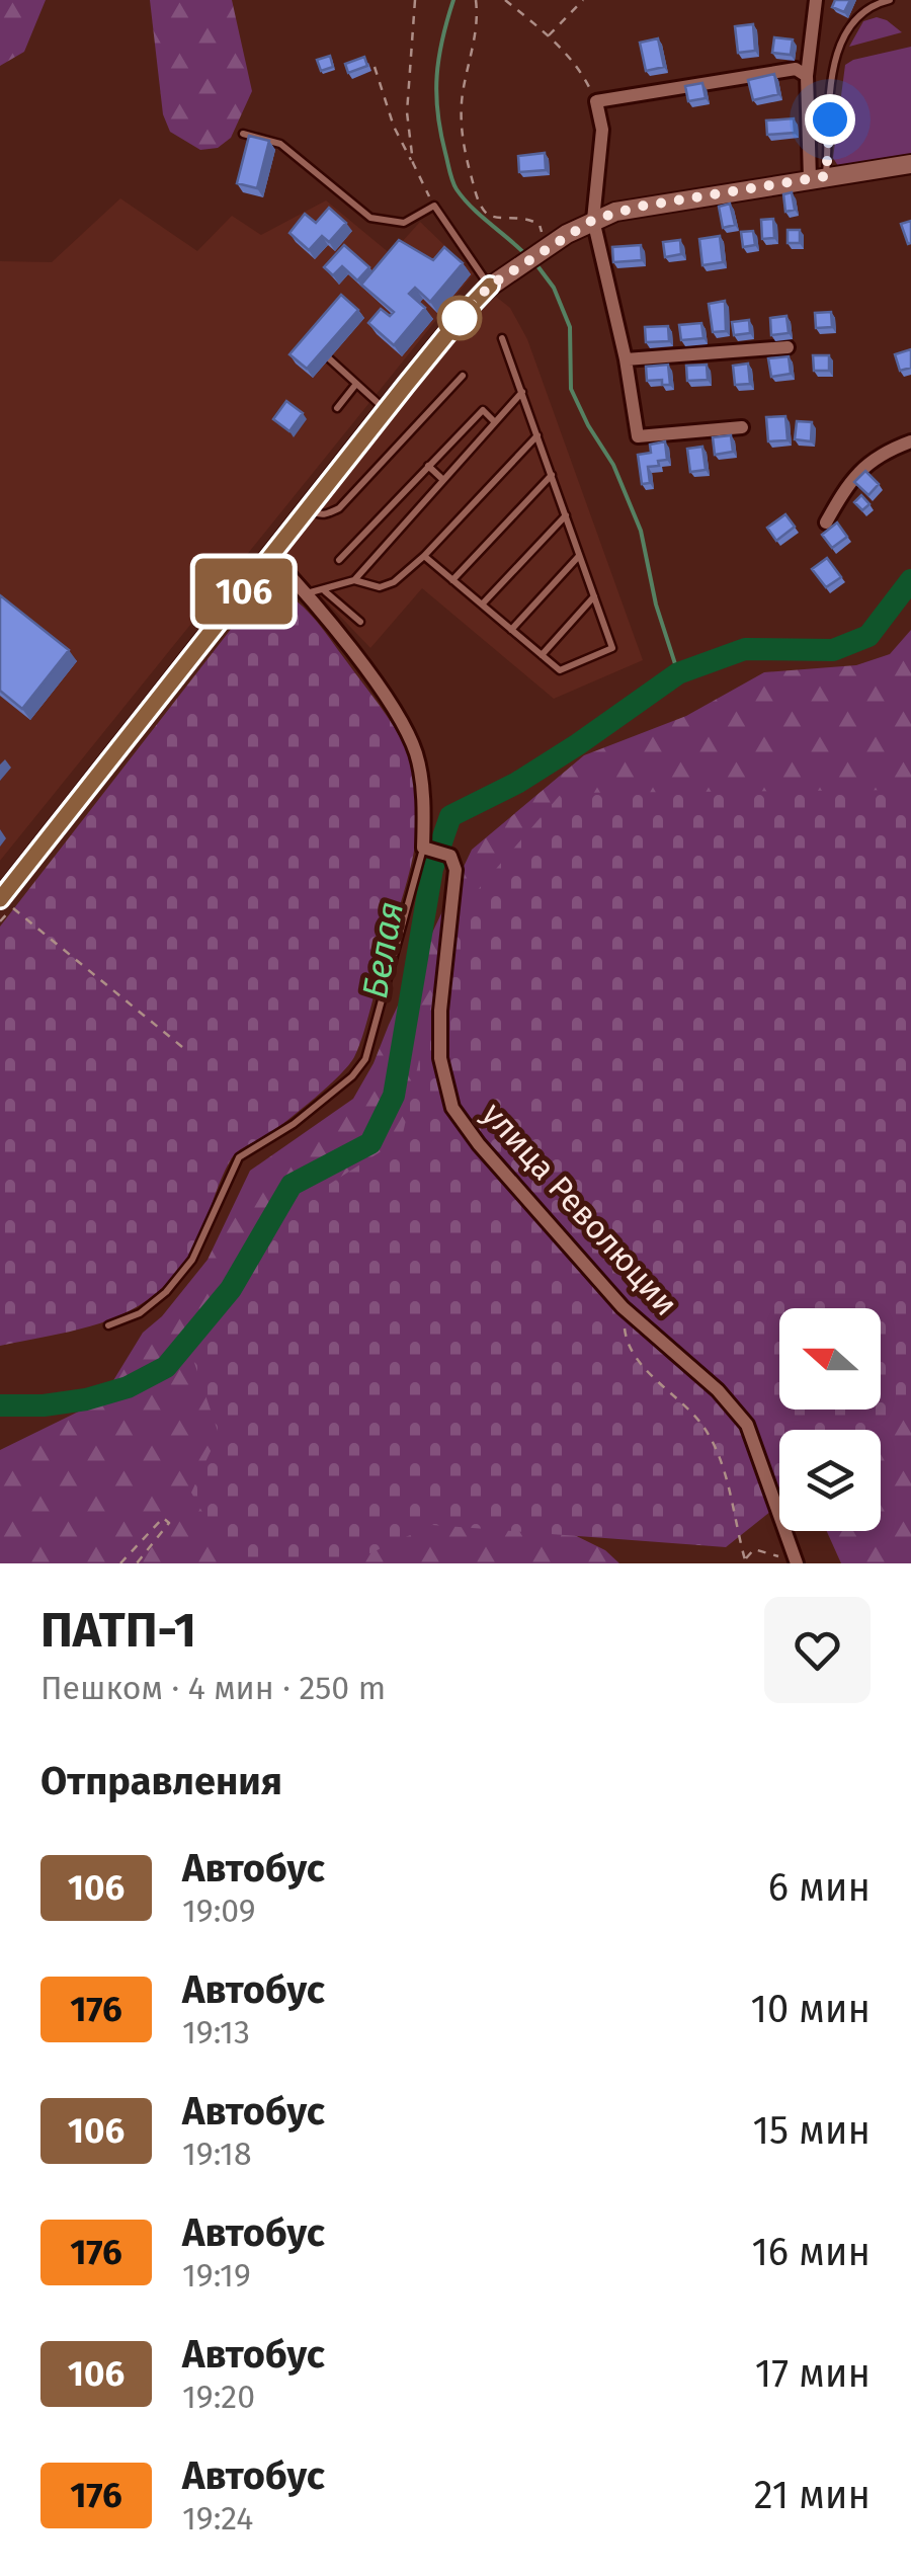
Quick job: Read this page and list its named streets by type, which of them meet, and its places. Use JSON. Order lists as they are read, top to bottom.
{
  "streets": {
    "street": ["улица Революции"]
  },
  "water": ["Белая"],
  "lines": ["bus line 106"],
  "north": "left",
  "page": {
    "on_map": "106",
    "heading": [
      ["ПАТП-1", "Пешком · 4 мин · 250 m"],
      "Отправления"
    ],
    "list": [
      {
        "mark": "106",
        "name": "Автобус",
        "note": "19:09",
        "value": "6 мин"
      },
      {
        "mark": "176",
        "name": "Автобус",
        "note": "19:13",
        "value": "10 мин"
      },
      {
        "mark": "106",
        "name": "Автобус",
        "note": "19:18",
        "value": "15 мин"
      },
      {
        "mark": "176",
        "name": "Автобус",
        "note": "19:19",
        "value": "16 мин"
      },
      {
        "mark": "106",
        "name": "Автобус",
        "note": "19:20",
        "value": "17 мин"
      },
      {
        "mark": "176",
        "name": "Автобус",
        "note": "19:24",
        "value": "21 мин"
      }
    ]
  }
}
